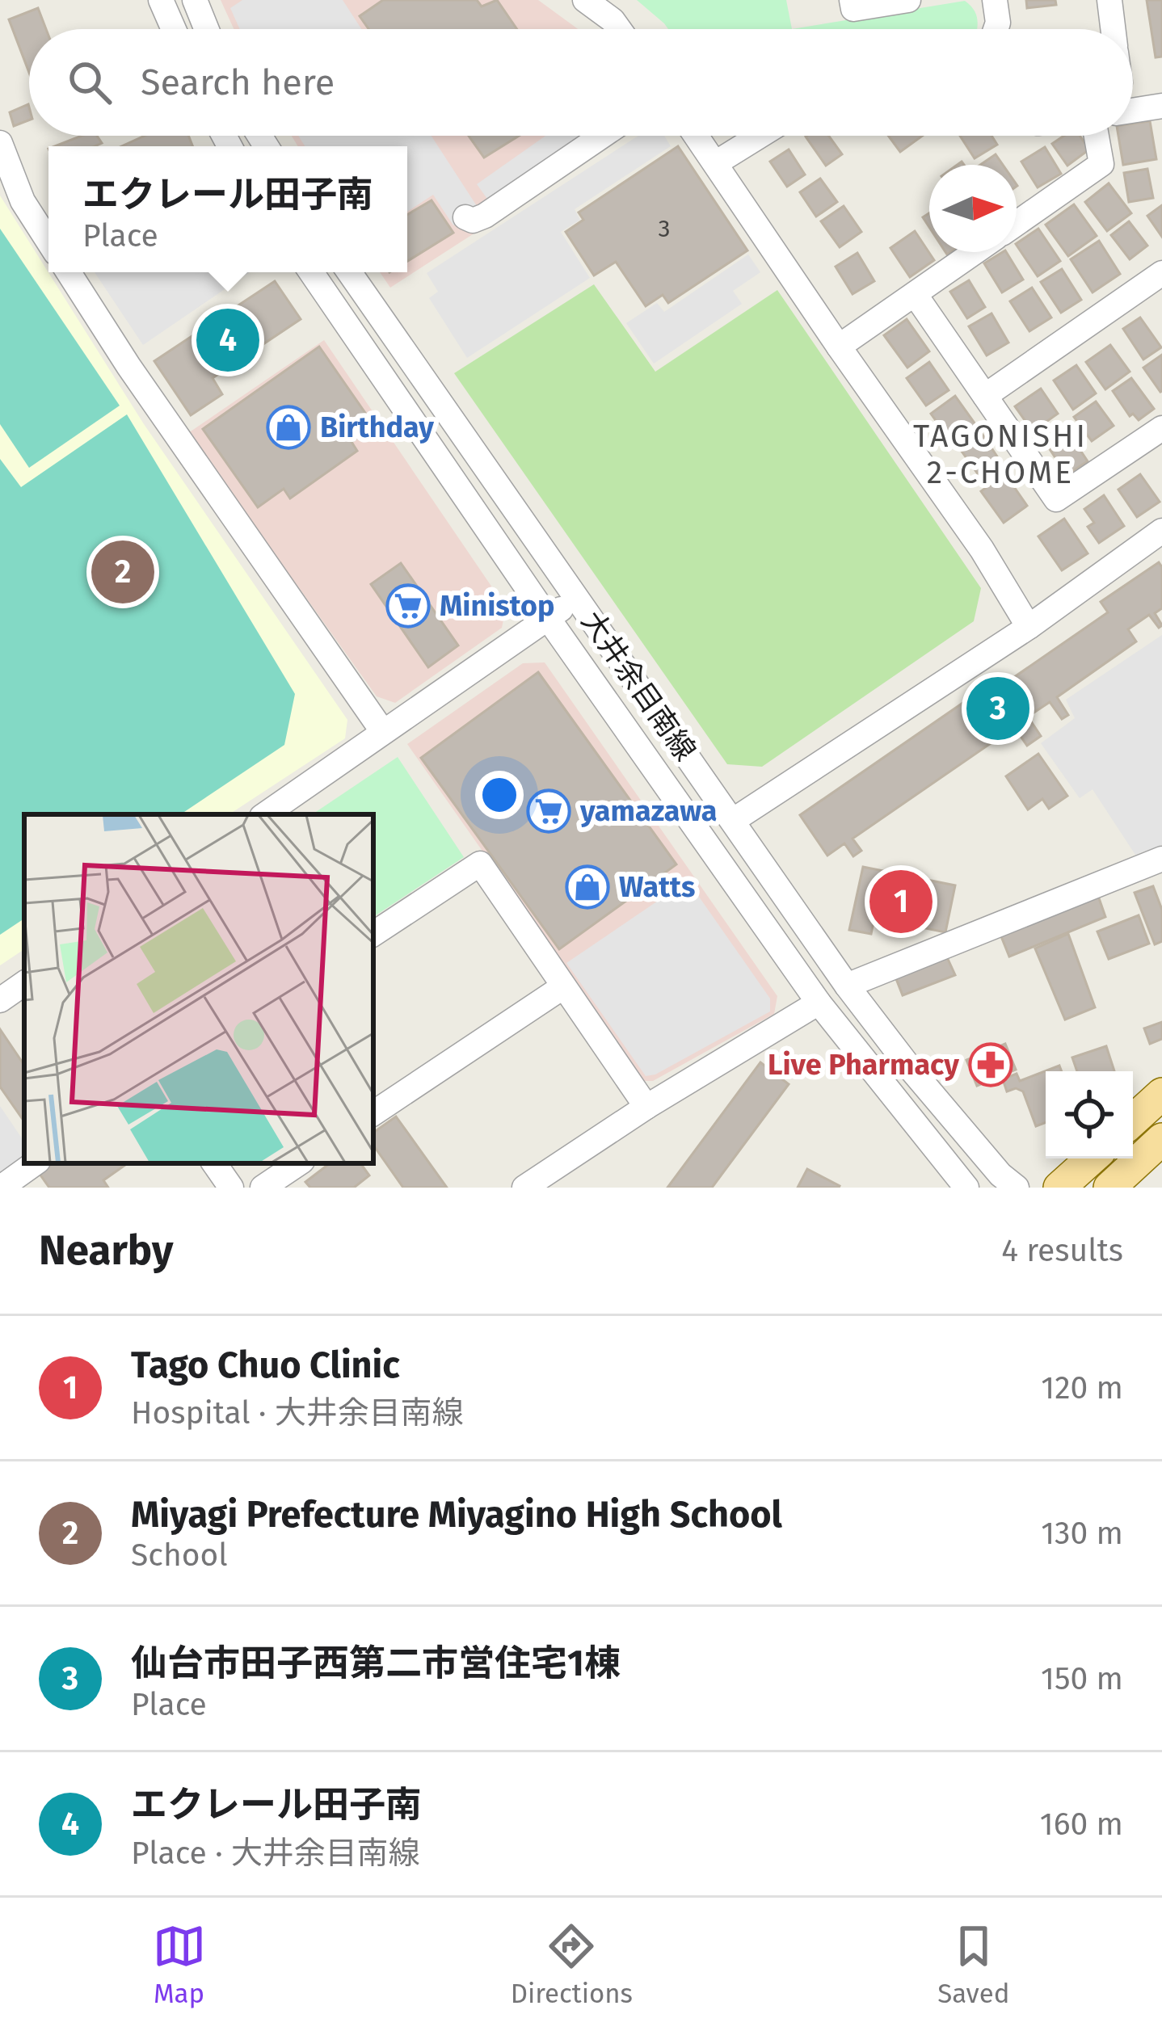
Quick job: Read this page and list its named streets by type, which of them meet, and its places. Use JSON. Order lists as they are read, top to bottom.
{
  "streets": {
    "street": ["大井余目南線"]
  },
  "districts": ["TAGONISHI 2-CHOME"],
  "places": {
    "shop": ["Birthday", "Watts"],
    "supermarket": ["Ministop", "yamazawa"],
    "pharmacy": ["Live Pharmacy"]
  },
  "house_numbers": ["3"],
  "north": "right",
  "page": {
    "search": "Search here",
    "popup": ["エクレール田子南", "Place"],
    "pins": [
      "4",
      "2",
      "3",
      "1"
    ],
    "heading": ["Nearby", "4 results"],
    "list": [
      {
        "mark": "1",
        "name": "Tago Chuo Clinic",
        "note": "Hospital · 大井余目南線",
        "value": "120 m"
      },
      {
        "mark": "2",
        "name": "Miyagi Prefecture Miyagino High School",
        "note": "School",
        "value": "130 m"
      },
      {
        "mark": "3",
        "name": "仙台市田子西第二市営住宅1棟",
        "note": "Place",
        "value": "150 m"
      },
      {
        "mark": "4",
        "name": "エクレール田子南",
        "note": "Place · 大井余目南線",
        "value": "160 m"
      }
    ],
    "nav": ["Map", "Directions", "Saved"]
  }
}
